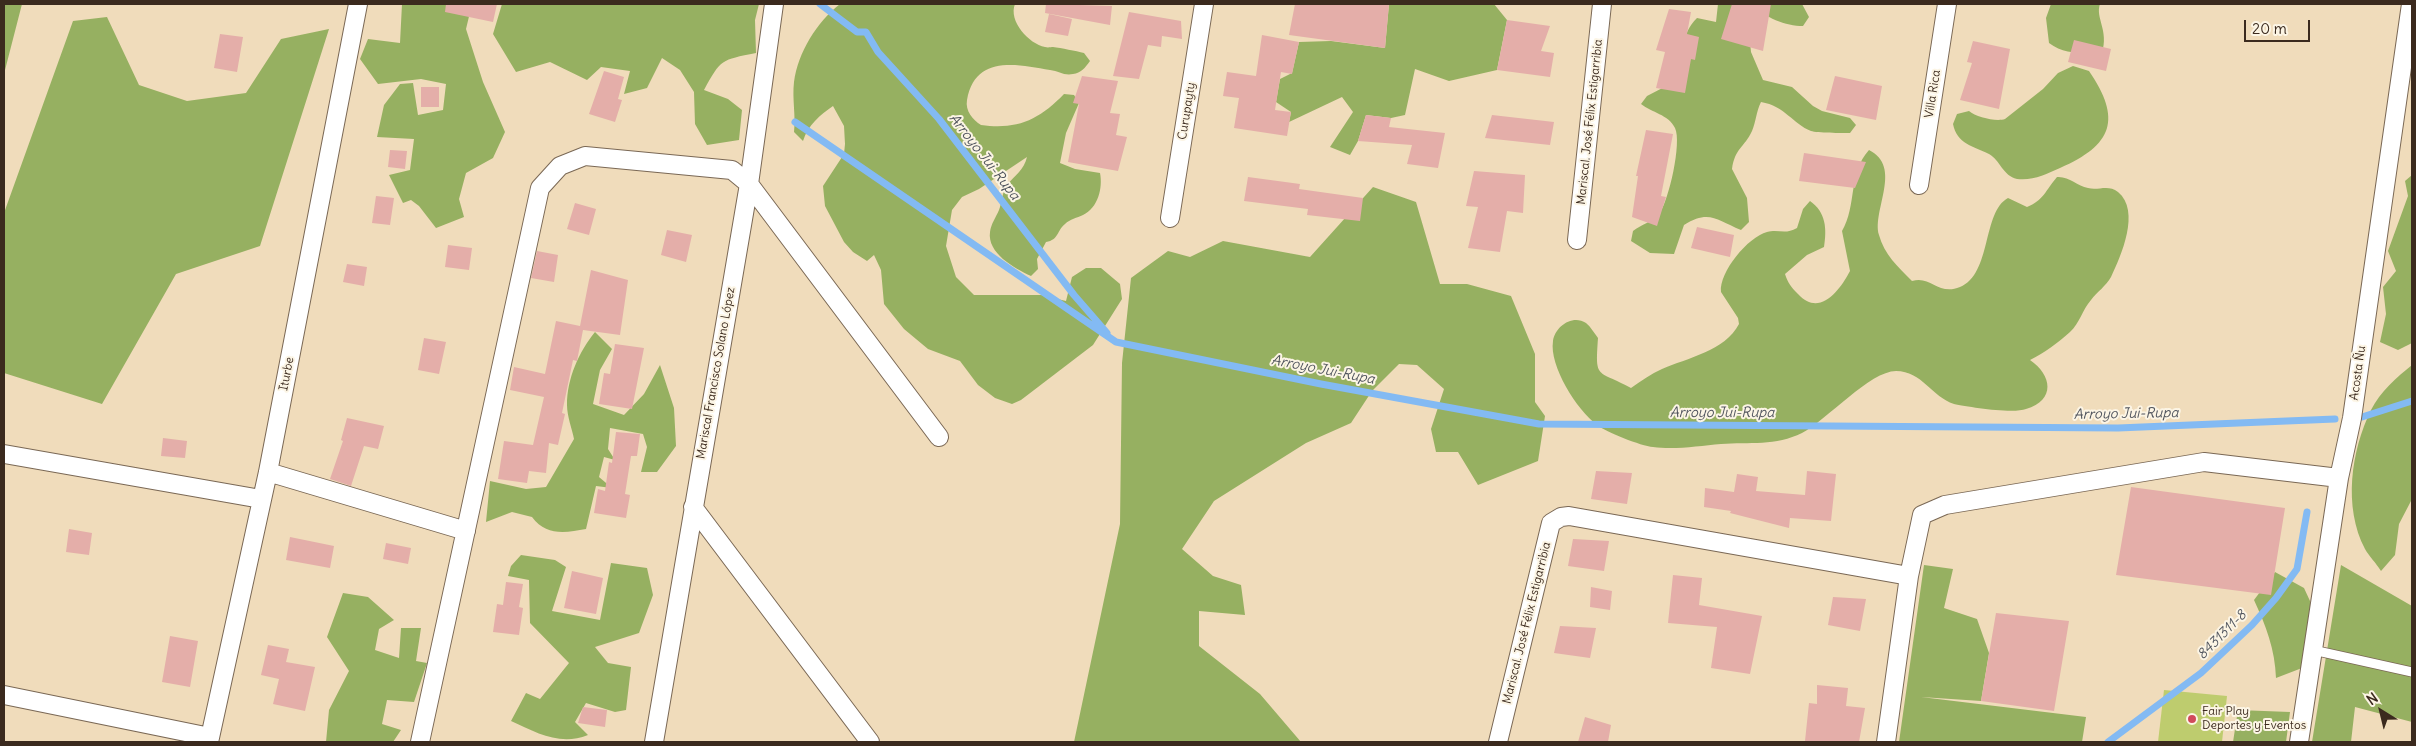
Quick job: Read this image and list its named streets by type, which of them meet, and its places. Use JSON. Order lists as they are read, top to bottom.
{
  "streets": {
    "street": [
      "Villa Rica",
      "Curupayty",
      "Mariscal. José Félix Estigarribia",
      "Mariscal Francisco Solano López",
      "Acosta Ñu",
      "Iturbe"
    ]
  },
  "water": ["Arroyo Jui-Rupa", "8431311-8"],
  "places": ["Fair Play Deportes y Eventos"],
  "scale_bar": "20 m",
  "north": "top left"
}
